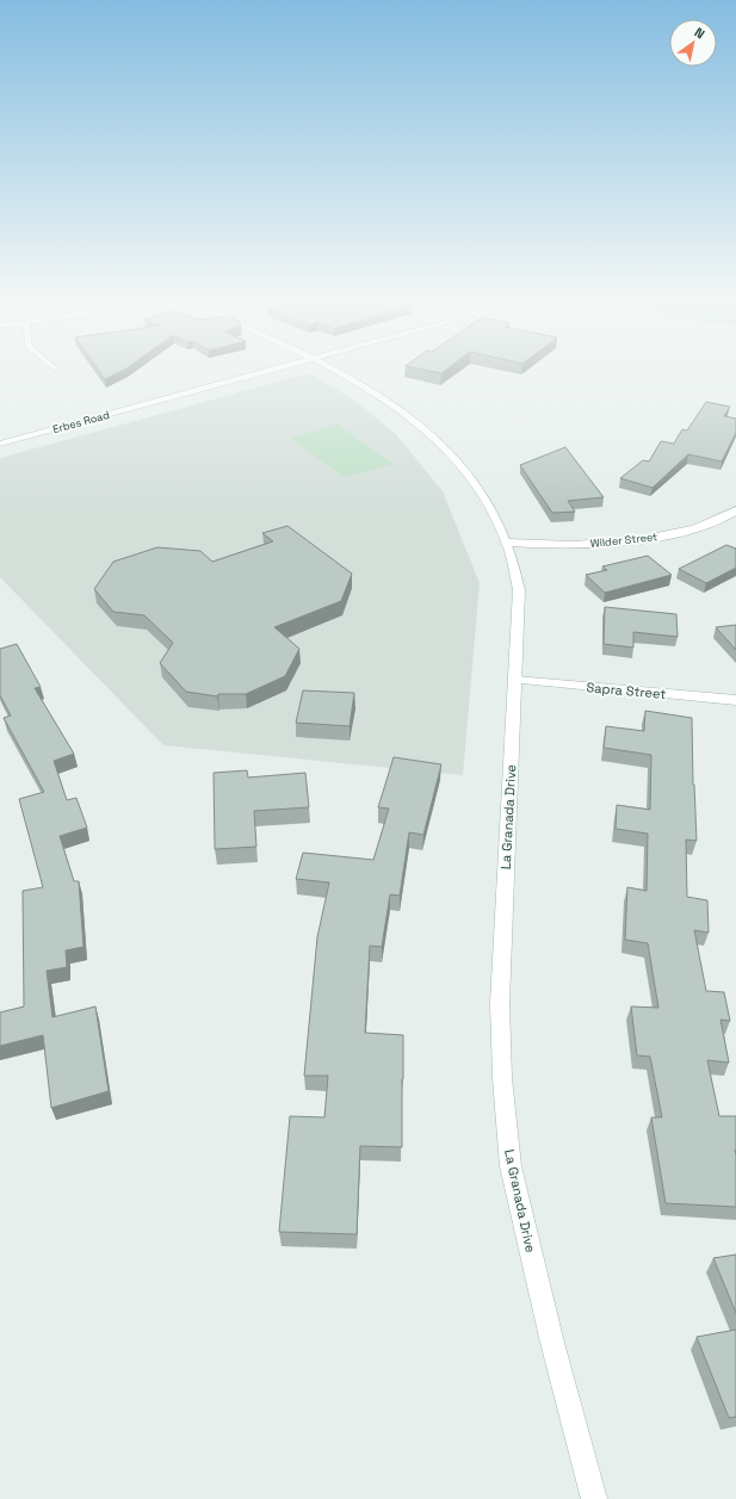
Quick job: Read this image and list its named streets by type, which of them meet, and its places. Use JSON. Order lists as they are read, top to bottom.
{
  "streets": {
    "street": [
      "Erbes Road",
      "Wilder Street",
      "Sapra Street",
      "La Granada Drive"
    ]
  },
  "crossings": [
    ["Wilder Street", "La Granada Drive"],
    ["Sapra Street", "La Granada Drive"]
  ],
  "north": "top right"
}
